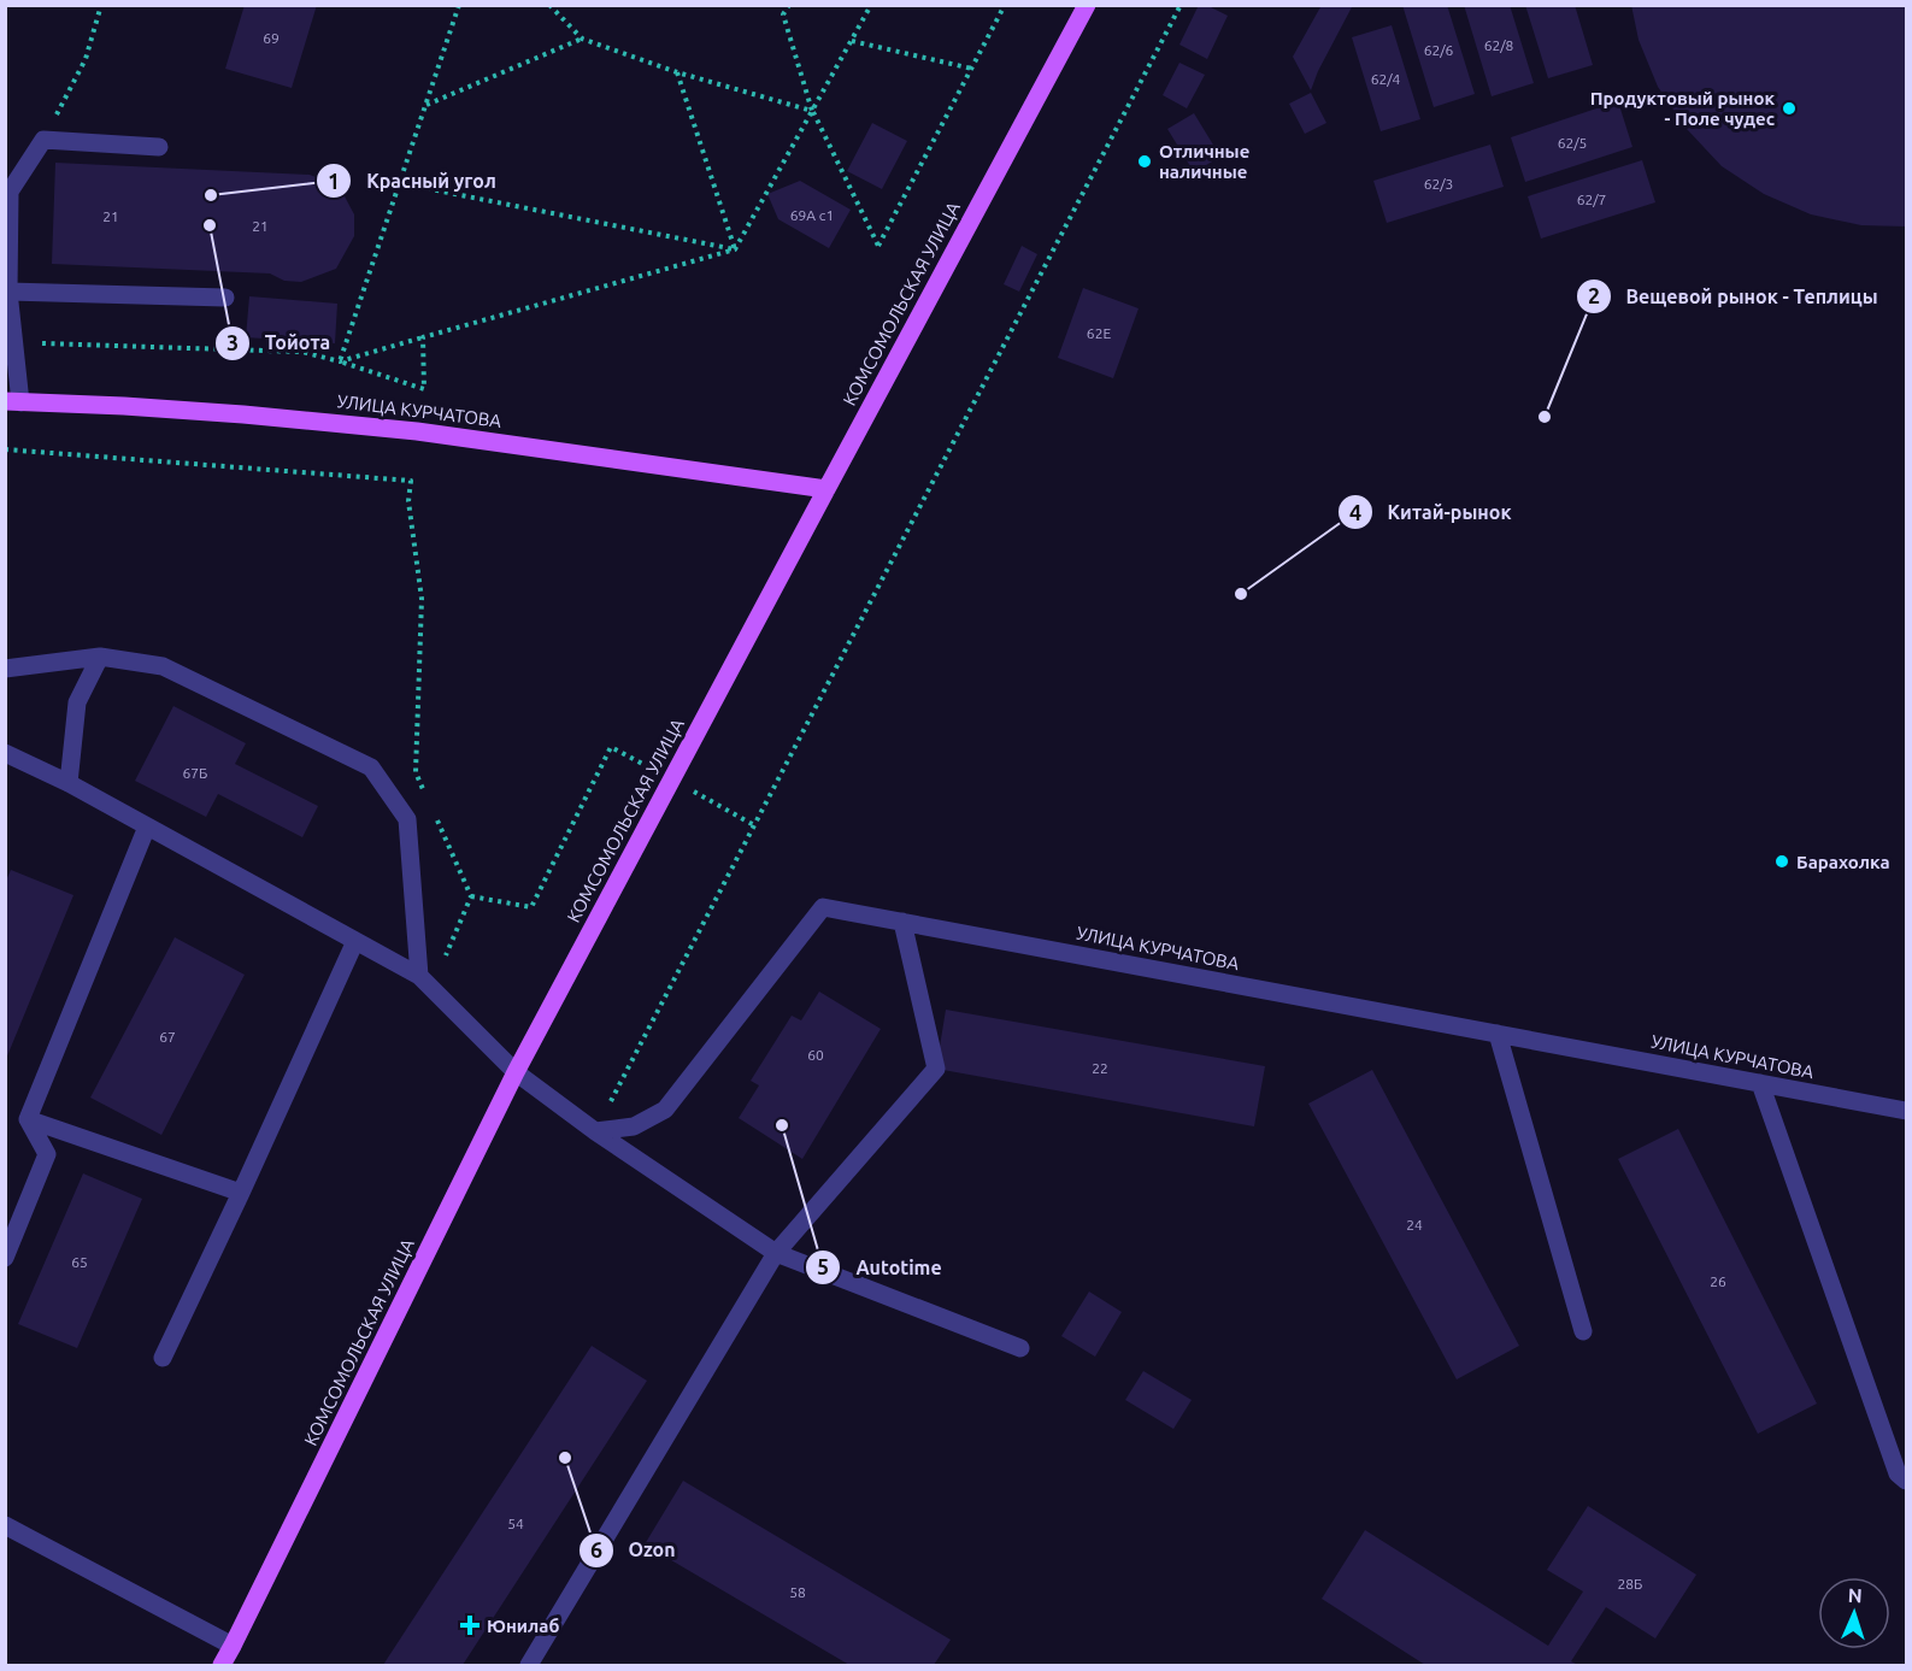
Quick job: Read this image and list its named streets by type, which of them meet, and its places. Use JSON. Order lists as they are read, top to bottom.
{
  "streets": {
    "main road": ["КОМСОМОЛЬСКАЯ УЛИЦА", "УЛИЦА КУРЧАТОВА"]
  },
  "crossings": [
    ["КОМСОМОЛЬСКАЯ УЛИЦА", "УЛИЦА КУРЧАТОВА"]
  ],
  "places": {
    "other": [
      "Продуктовый рынок - Поле чудес",
      "Отличные наличные",
      "Красный угол",
      "Тойота",
      "Вещевой рынок - Теплицы",
      "Китай-рынок",
      "Барахолка",
      "Autotime",
      "Ozon"
    ],
    "health": ["Юнилаб"]
  },
  "house_numbers": [
    "69",
    "62/8",
    "62/6",
    "62/4",
    "62/5",
    "62/3",
    "62/7",
    "69А с1",
    "21",
    "21",
    "62Е",
    "67Б",
    "67",
    "60",
    "22",
    "24",
    "65",
    "26",
    "54",
    "28Б",
    "58"
  ],
  "north": "top"
}
